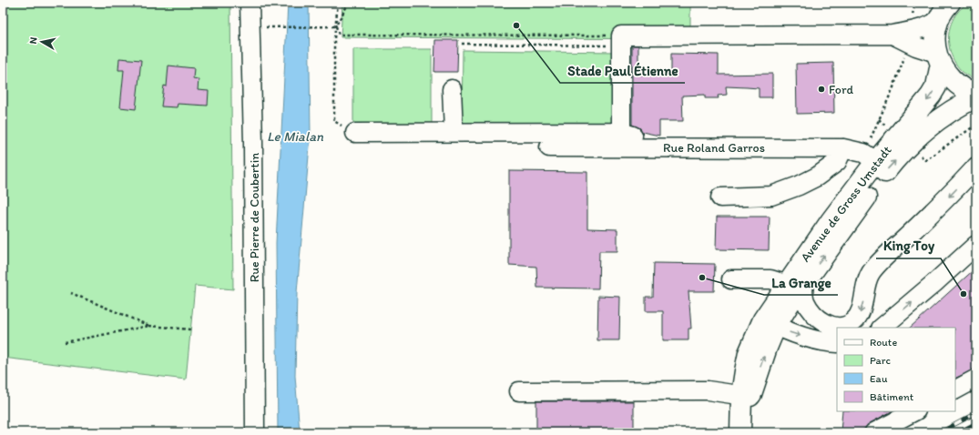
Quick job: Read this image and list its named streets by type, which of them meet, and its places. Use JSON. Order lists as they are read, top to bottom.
{
  "streets": {
    "main road": ["Avenue de Gross Umstadt"],
    "street": ["Rue Roland Garros", "Rue Pierre de Coubertin"]
  },
  "crossings": [
    ["Rue Roland Garros", "Avenue de Gross Umstadt"]
  ],
  "water": ["Le Mialan"],
  "places": [
    "Stade Paul Étienne",
    "Ford",
    "La Grange",
    "King Toy"
  ],
  "legend": [
    "Route",
    "Parc",
    "Eau",
    "Bâtiment"
  ],
  "north": "left"
}
